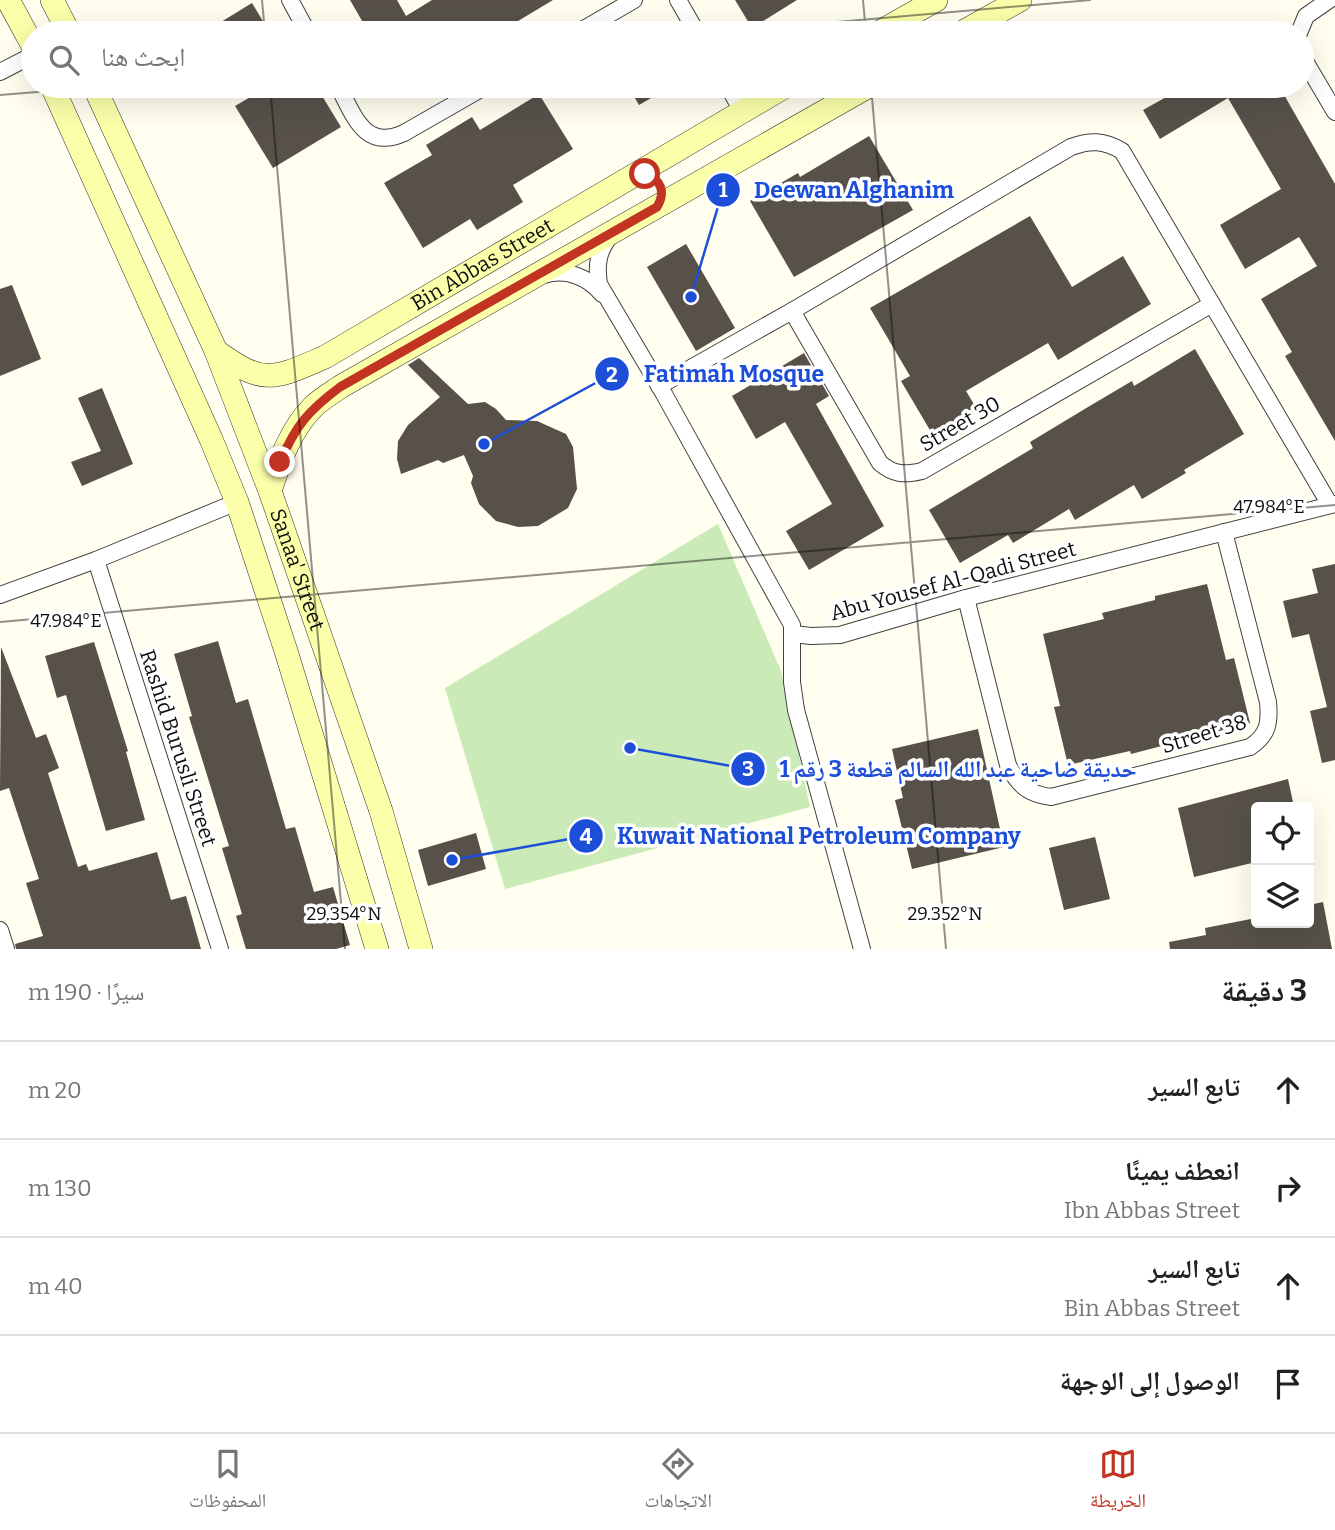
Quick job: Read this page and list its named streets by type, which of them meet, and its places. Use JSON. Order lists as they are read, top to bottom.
{
  "streets": {
    "main road": ["Bin Abbas Street", "Sanaa' Street"],
    "street": [
      "Street 30",
      "Abu Yousef Al-Qadi Street",
      "Street 38",
      "Rashid Burusli Street"
    ]
  },
  "crossings": [
    ["Bin Abbas Street", "Sanaa' Street"],
    ["Abu Yousef Al-Qadi Street", "Street 38"]
  ],
  "places": [
    "Deewan Alghanim",
    "Fatimah Mosque",
    "حديقة ضاحية عبد الله السالم قطعة 3 رقم 1",
    "Kuwait National Petroleum Company"
  ],
  "page": {
    "search": "ابحث هنا",
    "heading": ["3 دقيقة", "سيرًا · 190 m"],
    "list": [
      ["تابع السير", "20 m"],
      ["انعطف يمينًا", "Ibn Abbas Street", "130 m"],
      ["تابع السير", "Bin Abbas Street", "40 m"],
      "الوصول إلى الوجهة"
    ],
    "nav": ["الخريطة", "الاتجاهات", "المحفوظات"]
  },
  "coordinates": ["47.984°E", "29.354°N", "29.352°N"]
}
